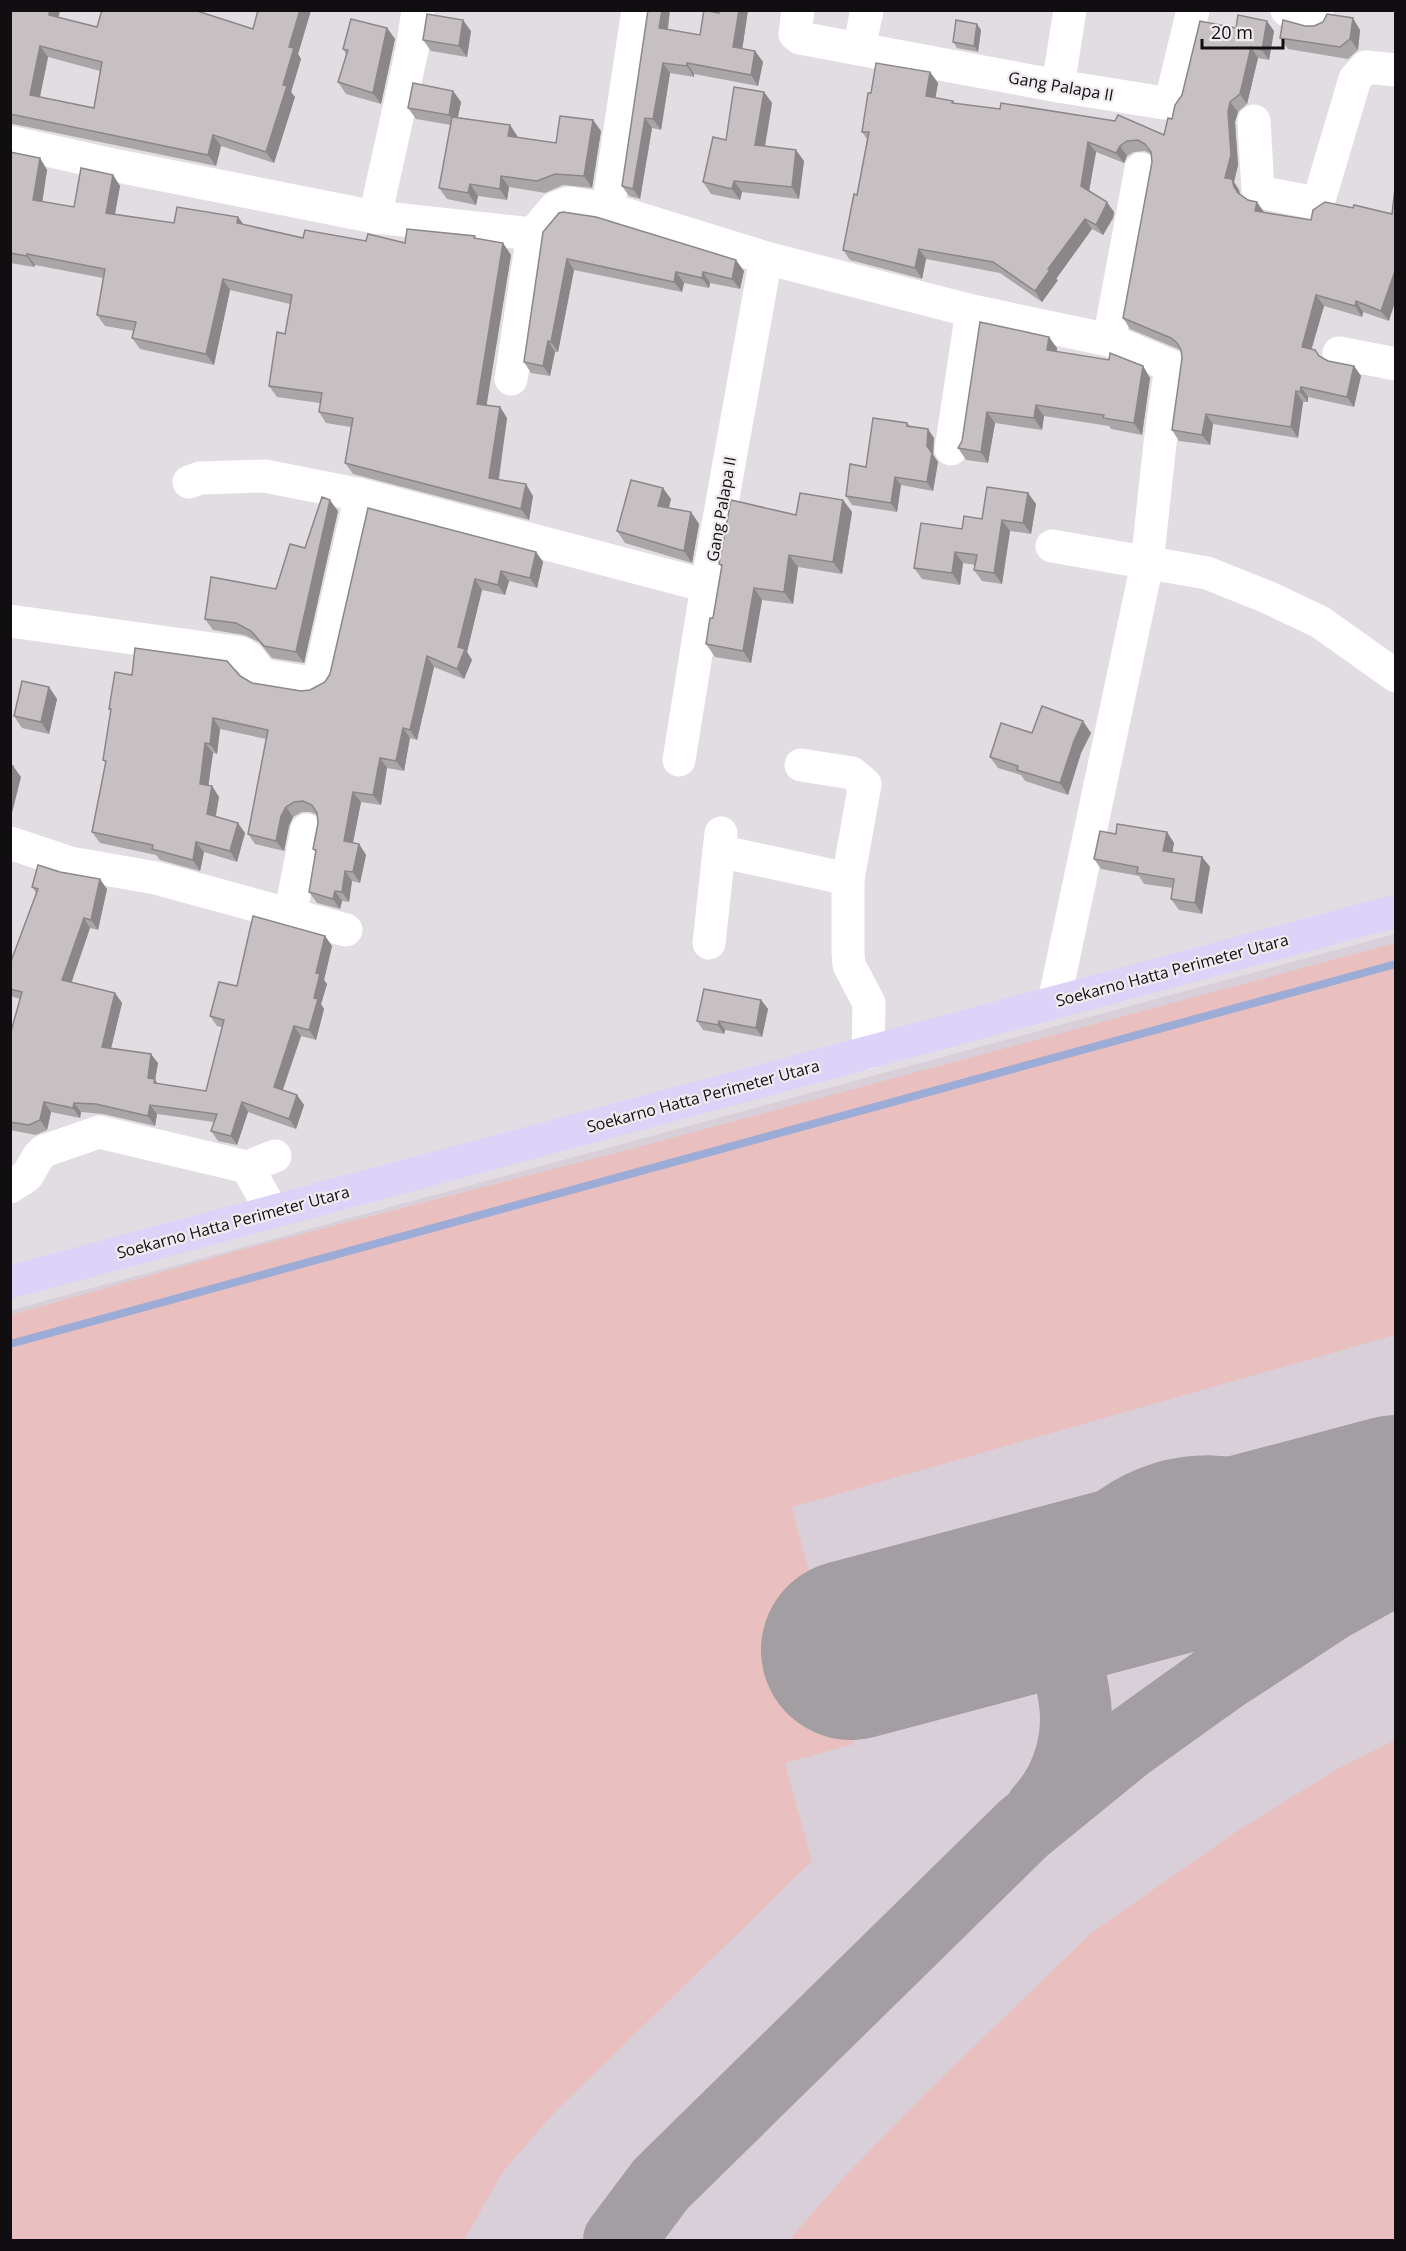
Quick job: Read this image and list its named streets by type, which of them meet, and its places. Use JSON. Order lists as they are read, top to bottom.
{
  "streets": {
    "main road": ["Soekarno Hatta Perimeter Utara"],
    "street": ["Gang Palapa II"]
  },
  "scale_bar": "20 m"
}
